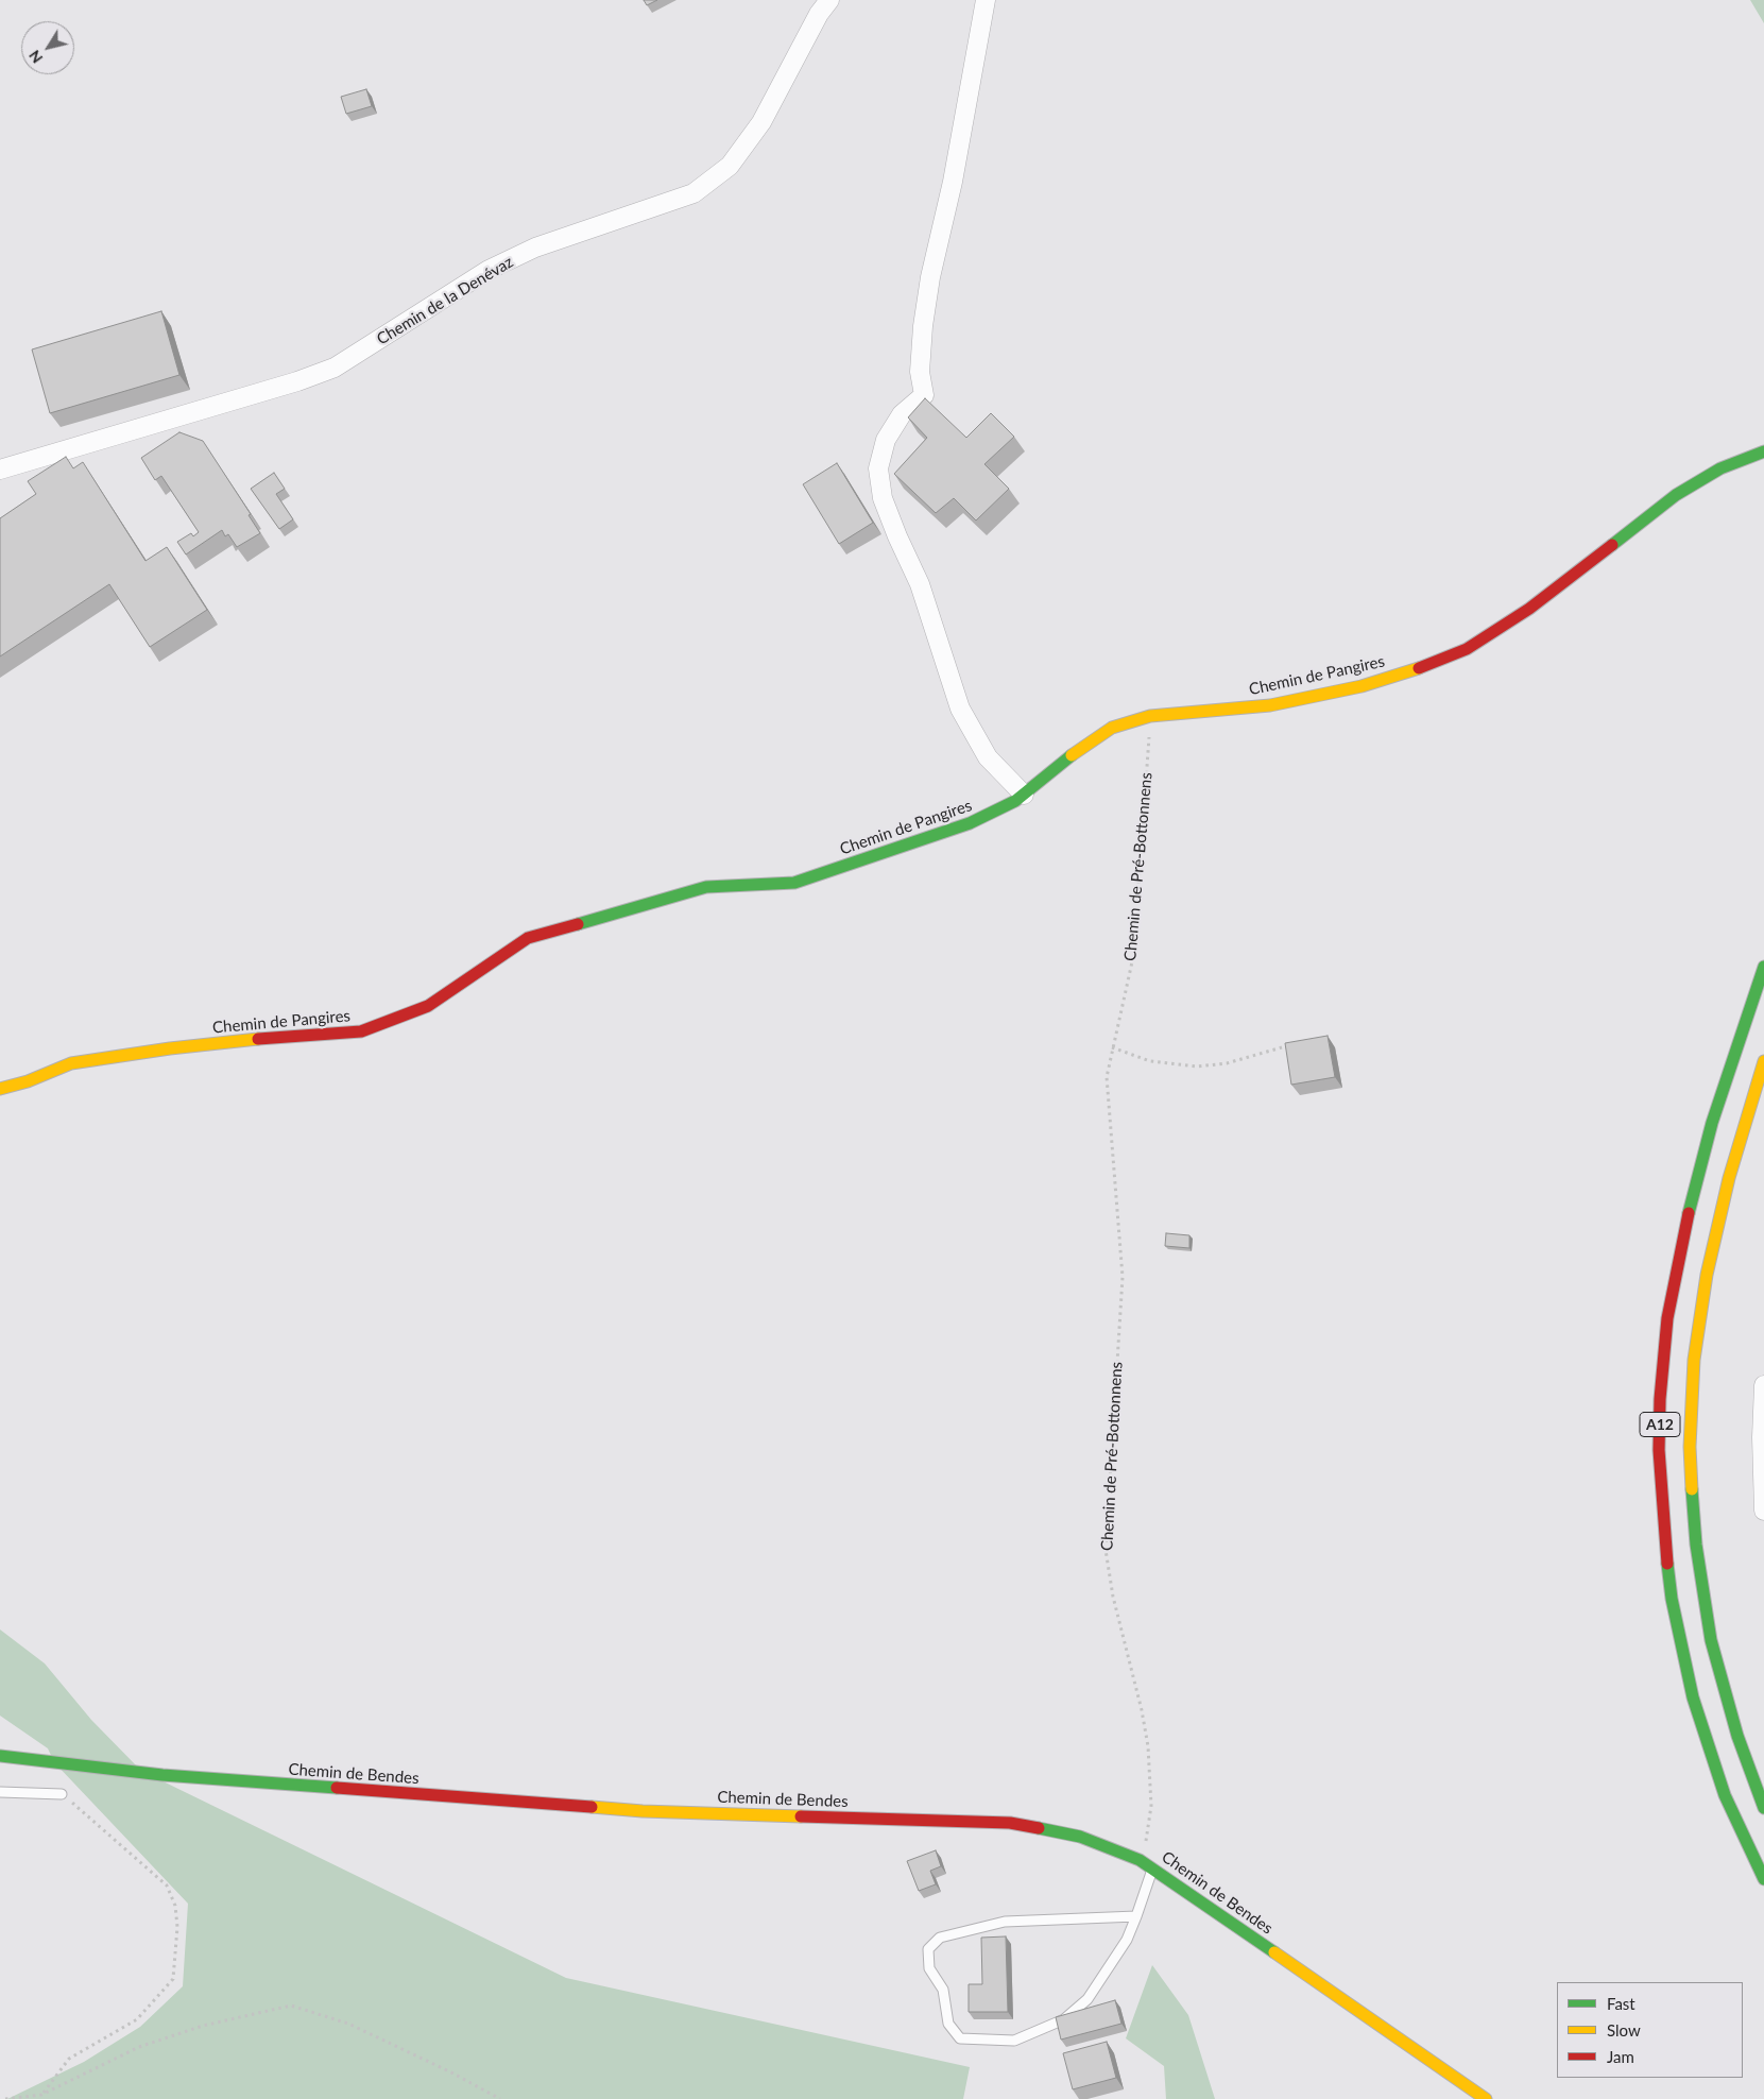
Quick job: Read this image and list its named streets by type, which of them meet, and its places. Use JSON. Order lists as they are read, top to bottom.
{
  "streets": {
    "main road": ["Chemin de Pangires", "A12", "Chemin de Bendes"],
    "street": ["Chemin de la Denévaz"],
    "path": ["Chemin de Pré-Bottonnens"]
  },
  "crossings": [
    ["Chemin de Pangires", "Chemin de Pré-Bottonnens"],
    ["Chemin de Pré-Bottonnens", "Chemin de Bendes"]
  ],
  "legend": ["Fast", "Slow", "Jam"],
  "north": "bottom left"
}
